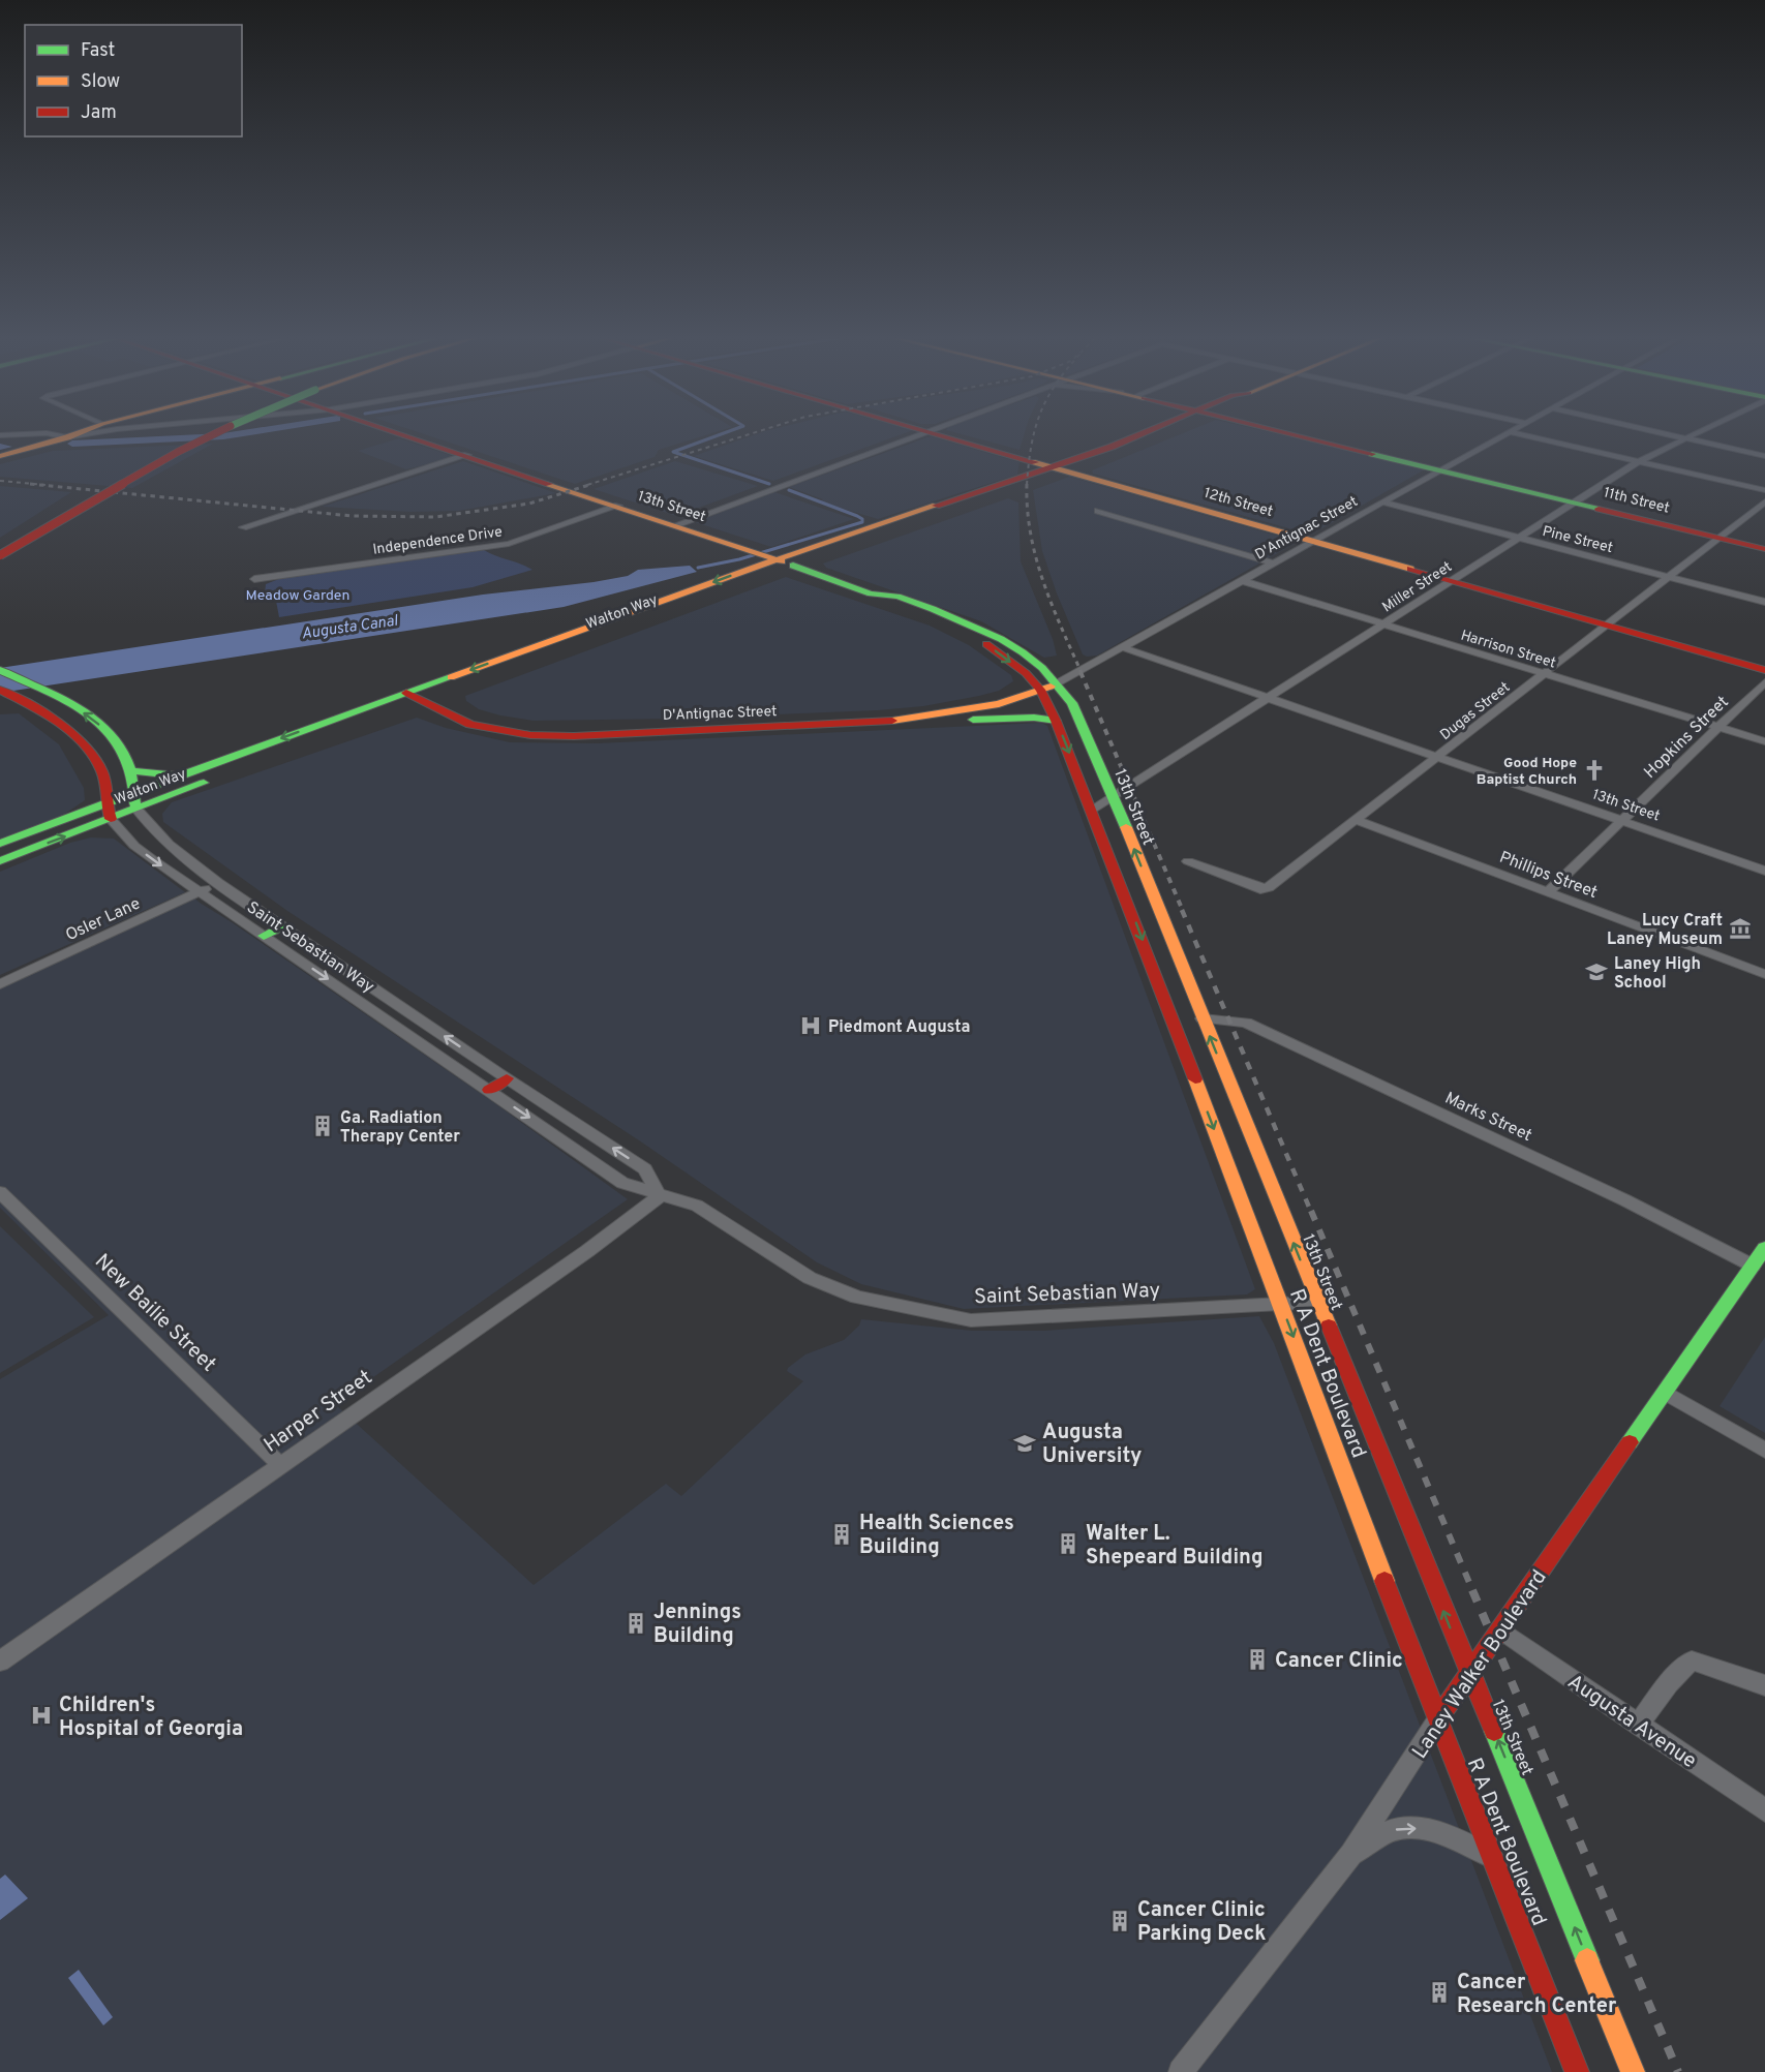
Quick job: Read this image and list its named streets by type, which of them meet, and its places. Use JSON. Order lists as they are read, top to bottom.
{
  "streets": {
    "main road": [
      "11th Street",
      "12th Street",
      "13th Street",
      "D'Antignac Street",
      "Walton Way",
      "Saint Sebastian Way",
      "R A Dent Boulevard",
      "Laney Walker Boulevard"
    ],
    "street": [
      "Pine Street",
      "Independence Drive",
      "Miller Street",
      "Harrison Street",
      "Dugas Street",
      "Hopkins Street",
      "Phillips Street",
      "Osler Lane",
      "Marks Street",
      "New Bailie Street",
      "Harper Street",
      "Augusta Avenue"
    ]
  },
  "crossings": [
    ["11th Street", "D'Antignac Street"],
    ["11th Street", "Miller Street"],
    ["11th Street", "Dugas Street"],
    ["12th Street", "D'Antignac Street"],
    ["12th Street", "Miller Street"],
    ["12th Street", "Walton Way"],
    ["12th Street", "Dugas Street"],
    ["13th Street", "D'Antignac Street"],
    ["13th Street", "Independence Drive"],
    ["13th Street", "Miller Street"],
    ["13th Street", "Walton Way"],
    ["13th Street", "Dugas Street"],
    ["13th Street", "Hopkins Street"],
    ["13th Street", "Saint Sebastian Way"],
    ["13th Street", "Marks Street"],
    ["13th Street", "R A Dent Boulevard"],
    ["13th Street", "Laney Walker Boulevard"],
    ["D'Antignac Street", "Pine Street"],
    ["D'Antignac Street", "Walton Way"],
    ["D'Antignac Street", "Harrison Street"],
    ["D'Antignac Street", "R A Dent Boulevard"],
    ["Pine Street", "Miller Street"],
    ["Pine Street", "Dugas Street"],
    ["Miller Street", "Harrison Street"],
    ["Miller Street", "R A Dent Boulevard"],
    ["Walton Way", "Saint Sebastian Way"],
    ["Harrison Street", "Dugas Street"],
    ["Harrison Street", "Hopkins Street"],
    ["Dugas Street", "Phillips Street"],
    ["Hopkins Street", "Phillips Street"],
    ["Osler Lane", "Saint Sebastian Way"],
    ["Saint Sebastian Way", "R A Dent Boulevard"],
    ["Saint Sebastian Way", "Harper Street"],
    ["Marks Street", "Laney Walker Boulevard"],
    ["New Bailie Street", "Harper Street"],
    ["R A Dent Boulevard", "Laney Walker Boulevard"],
    ["Laney Walker Boulevard", "Augusta Avenue"]
  ],
  "one_way": ["R A Dent Boulevard"],
  "water": ["Augusta Canal"],
  "parks": ["Meadow Garden"],
  "places": {
    "church": ["Good Hope Baptist Church"],
    "museum": ["Lucy Craft Laney Museum"],
    "school or university": ["Laney High School", "Augusta University"],
    "hospital": ["Piedmont Augusta", "Children's Hospital of Georgia"],
    "building": [
      "Ga. Radiation Therapy Center",
      "Health Sciences Building",
      "Walter L. Shepeard Building",
      "Jennings Building",
      "Cancer Clinic",
      "Cancer Clinic Parking Deck",
      "Cancer Research Center"
    ]
  },
  "legend": ["Fast", "Slow", "Jam"]
}
